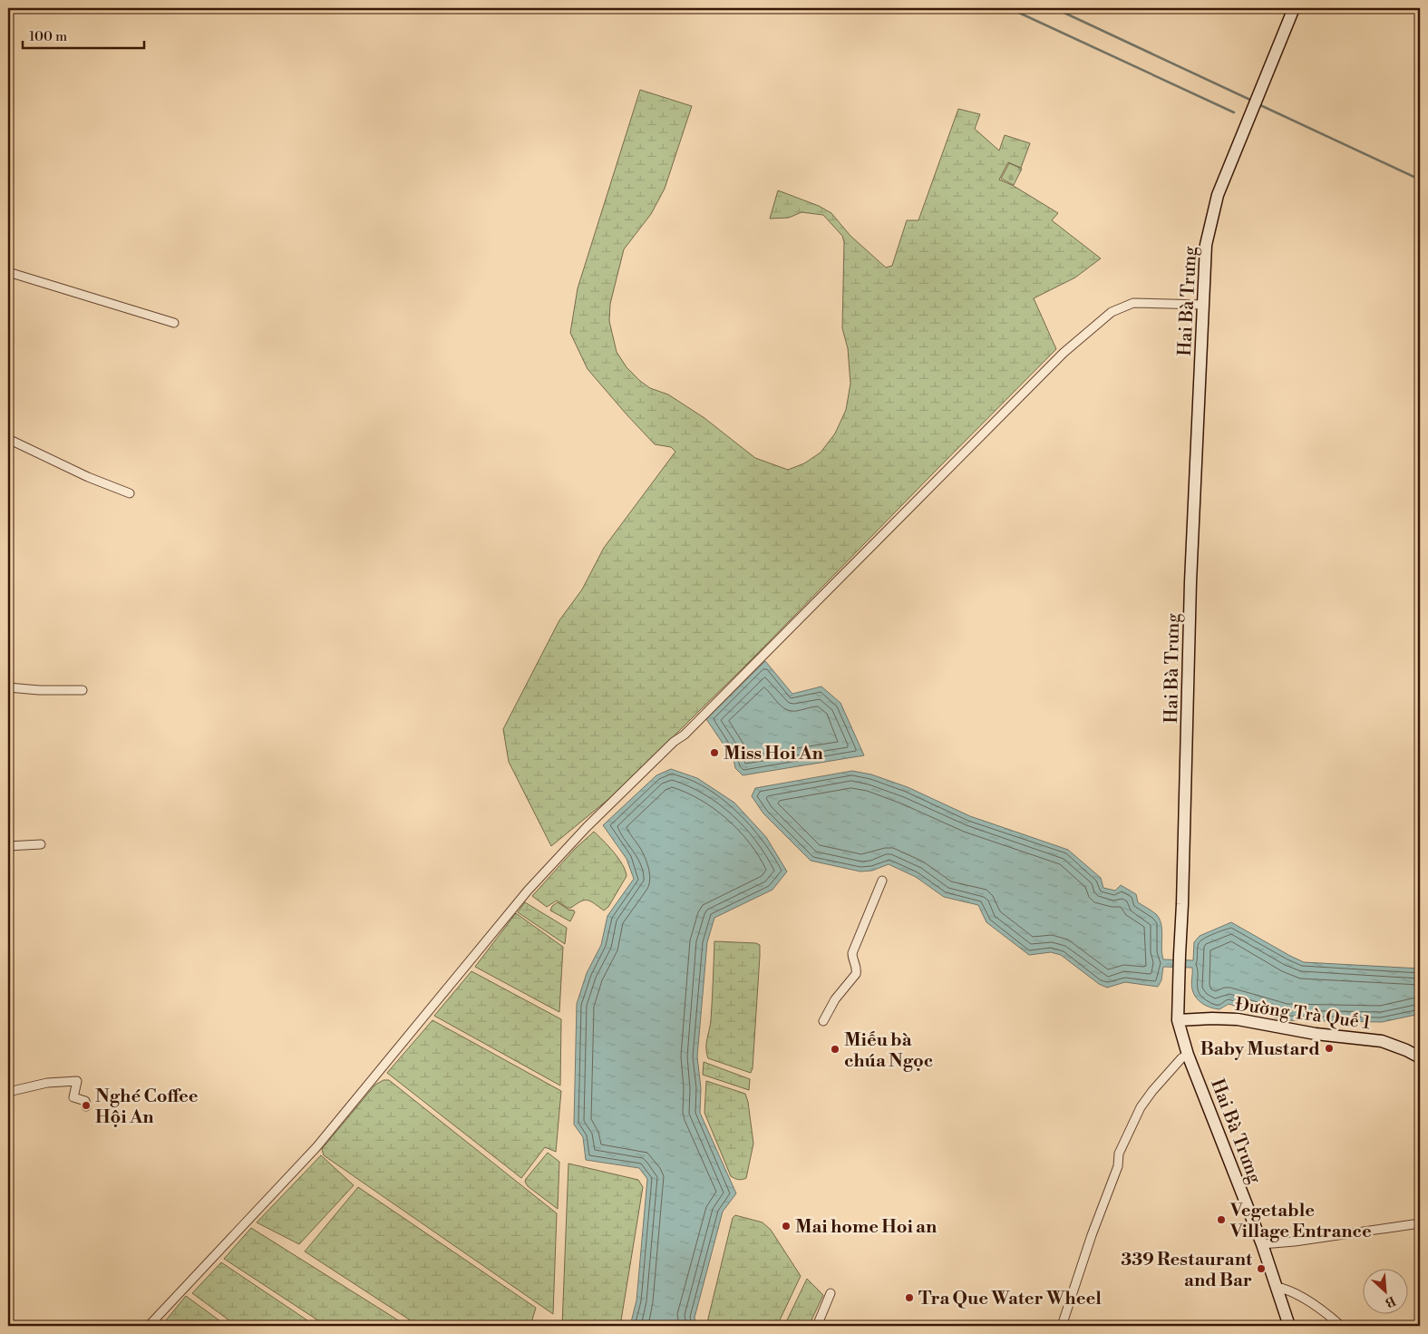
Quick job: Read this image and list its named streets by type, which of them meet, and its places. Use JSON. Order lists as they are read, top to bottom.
{
  "streets": {
    "street": ["Hai Bà Trưng", "Đường Trà Quế 1"]
  },
  "crossings": [
    ["Hai Bà Trưng", "Đường Trà Quế 1"]
  ],
  "places": [
    "Miss Hoi An",
    "Baby Mustard",
    "Miếu bà chúa Ngọc",
    "Nghé Coffee Hội An",
    "Vegetable Village Entrance",
    "Mai home Hoi an",
    "339 Restaurant and Bar",
    "Tra Que Water Wheel"
  ],
  "scale_bar": "100 m",
  "north": "bottom right"
}
